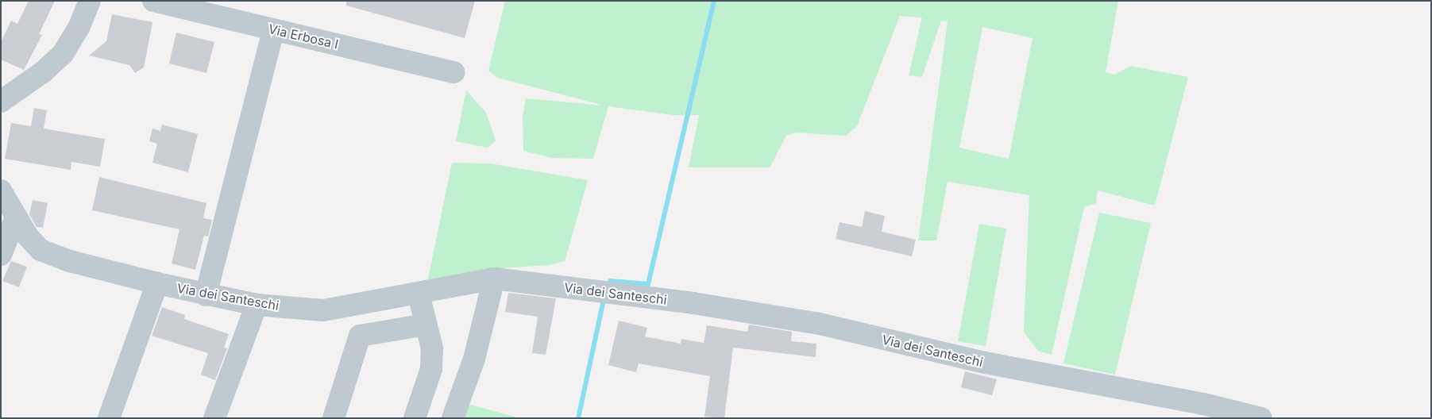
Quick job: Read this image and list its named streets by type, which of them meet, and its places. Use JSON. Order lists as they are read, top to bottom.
{
  "streets": {
    "street": ["Via Erbosa I", "Via dei Santeschi"]
  }
}
